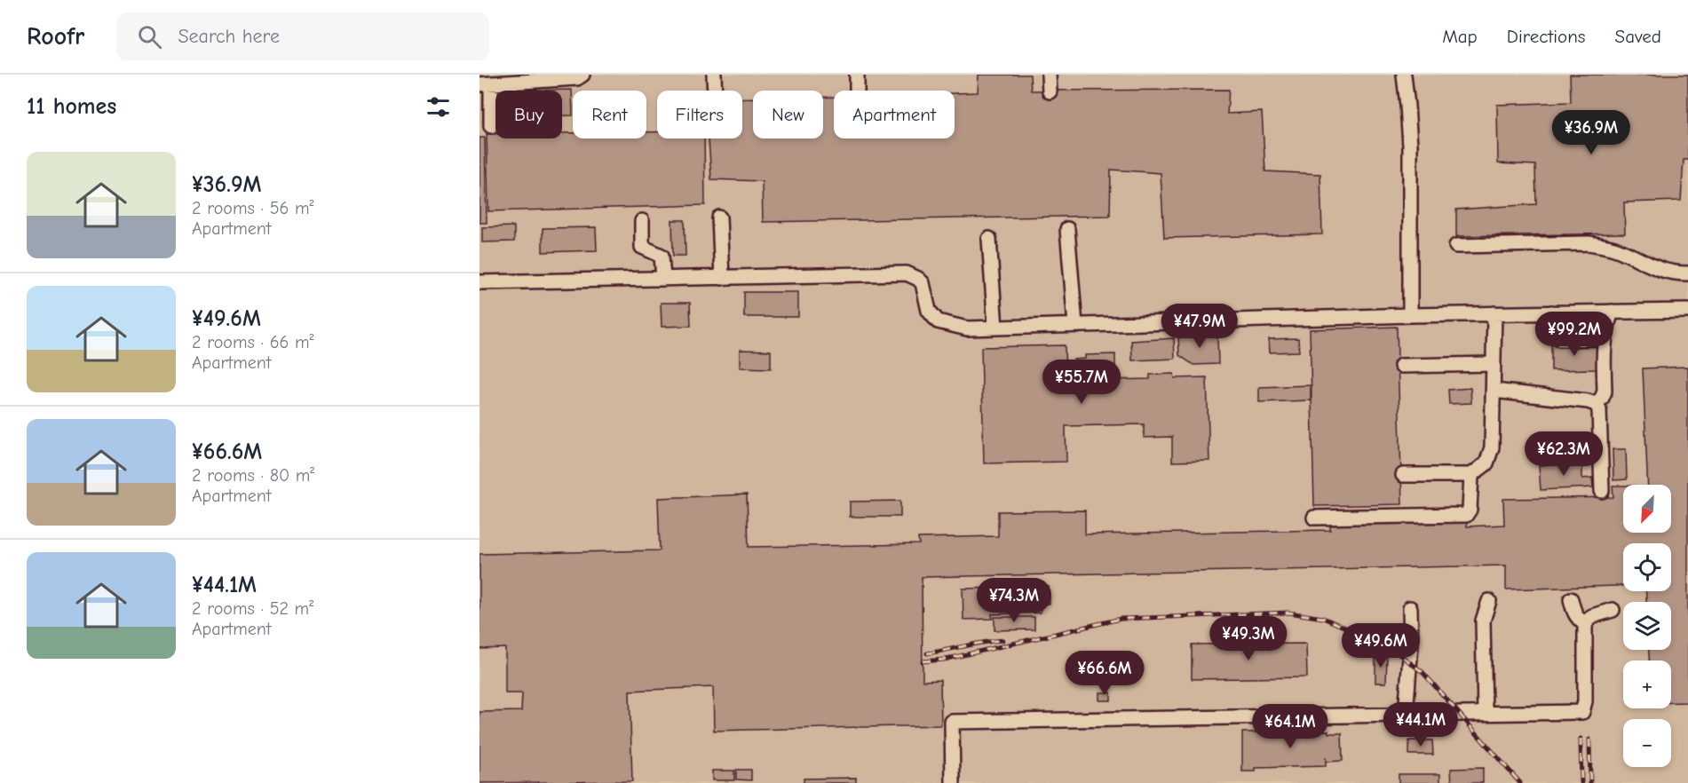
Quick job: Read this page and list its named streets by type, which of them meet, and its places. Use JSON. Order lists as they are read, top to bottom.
{
  "north": "bottom left",
  "page": {
    "header": "Roofr",
    "search": "Search here",
    "nav": ["Map", "Directions", "Saved"],
    "heading": "11 homes",
    "chip": [
      "Buy",
      "Rent",
      "Filters",
      "New",
      "Apartment"
    ],
    "price": [
      "¥36.9M",
      "¥47.9M",
      "¥99.2M",
      "¥55.7M",
      "¥62.3M",
      "¥74.3M",
      "¥49.3M",
      "¥49.6M",
      "¥66.6M",
      "¥44.1M",
      "¥64.1M"
    ],
    "list": [
      {
        "name": "¥36.9M",
        "note": "2 rooms · 56 m² · Apartment"
      },
      {
        "name": "¥49.6M",
        "note": "2 rooms · 66 m² · Apartment"
      },
      {
        "name": "¥66.6M",
        "note": "2 rooms · 80 m² · Apartment"
      },
      {
        "name": "¥44.1M",
        "note": "2 rooms · 52 m² · Apartment"
      }
    ],
    "map_buttons": ["+", "−"]
  }
}
